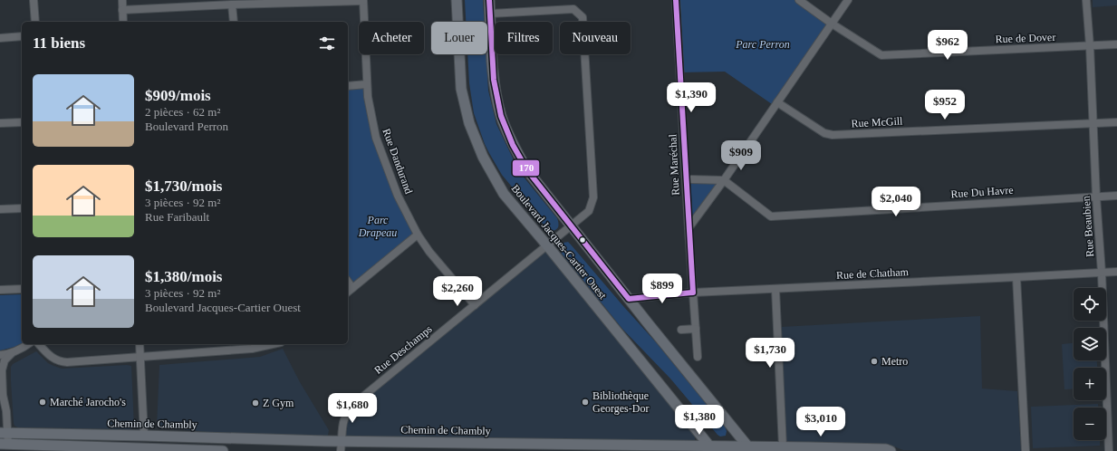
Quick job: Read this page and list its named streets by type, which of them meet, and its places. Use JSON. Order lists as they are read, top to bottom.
{
  "streets": {
    "main road": ["Boulevard Jacques-Cartier Ouest", "Chemin de Chambly"],
    "street": [
      "Rue de Dover",
      "Rue McGill",
      "Rue Dandurand",
      "Rue Maréchal",
      "Rue Du Havre",
      "Rue Beaubien",
      "Rue de Chatham",
      "Rue Deschamps"
    ]
  },
  "crossings": [
    ["Rue de Dover", "Rue Beaubien"],
    ["Rue McGill", "Rue Beaubien"],
    ["Rue Dandurand", "Rue Deschamps"],
    ["Rue Maréchal", "Rue de Chatham"],
    ["Rue Du Havre", "Rue Beaubien"],
    ["Rue Beaubien", "Rue de Chatham"],
    ["Boulevard Jacques-Cartier Ouest", "Rue de Chatham"],
    ["Boulevard Jacques-Cartier Ouest", "Rue Deschamps"],
    ["Boulevard Jacques-Cartier Ouest", "Chemin de Chambly"],
    ["Rue Deschamps", "Chemin de Chambly"]
  ],
  "parks": ["Parc Perron", "Parc Drapeau"],
  "places": [
    "Metro",
    "Marché Jarocho's",
    "Bibliothèque Georges-Dor",
    "Z Gym"
  ],
  "lines": ["transit line 170"],
  "page": {
    "chip": [
      "Acheter",
      "Louer",
      "Filtres",
      "Nouveau"
    ],
    "heading": "11 biens",
    "price": [
      "$962",
      "$1,390",
      "$952",
      "$909",
      "$2,040",
      "$899",
      "$2,260",
      "$1,730",
      "$1,680",
      "$1,380",
      "$3,010"
    ],
    "list": [
      {
        "name": "$909/mois",
        "note": "2 pièces · 62 m² · Boulevard Perron"
      },
      {
        "name": "$1,730/mois",
        "note": "3 pièces · 92 m² · Rue Faribault"
      },
      {
        "name": "$1,380/mois",
        "note": "3 pièces · 92 m² · Boulevard Jacques-Cartier Ouest"
      }
    ],
    "map_buttons": ["+", "−"]
  }
}
